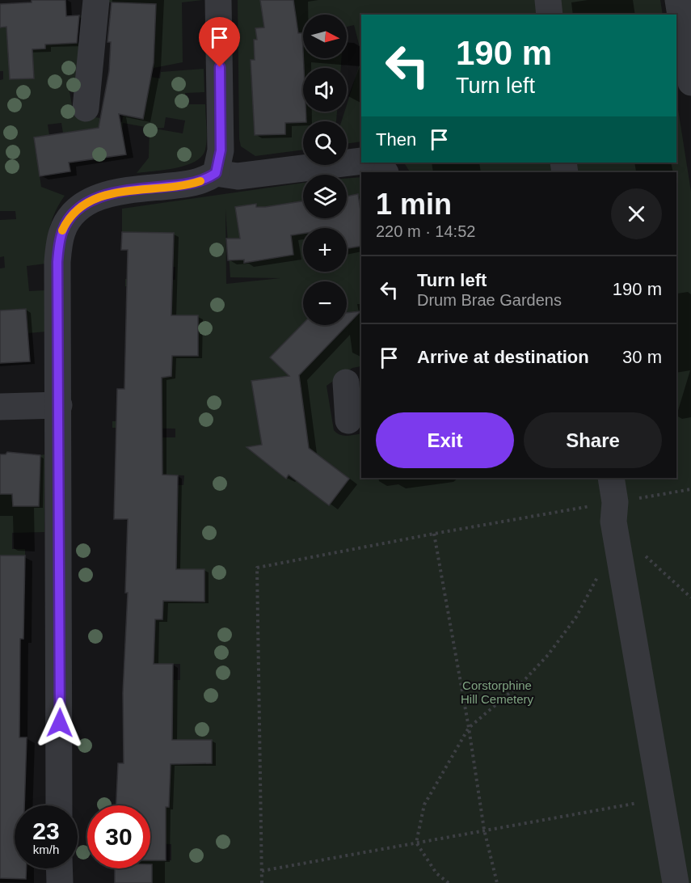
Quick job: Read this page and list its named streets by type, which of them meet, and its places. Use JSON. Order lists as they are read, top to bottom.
{
  "parks": ["Corstorphine Hill Cemetery"],
  "north": "right",
  "page": {
    "map_buttons": ["+", "−"],
    "turn": ["190 m", "Turn left"],
    "then": "Then",
    "heading": ["1 min", "220 m · 14:52"],
    "list": [
      {
        "name": "Turn left",
        "note": "Drum Brae Gardens",
        "value": "190 m"
      },
      {
        "name": "Arrive at destination",
        "value": "30 m"
      }
    ],
    "buttons": ["Exit", "Share"],
    "speed": "23 km/h",
    "limit": "30"
  }
}
